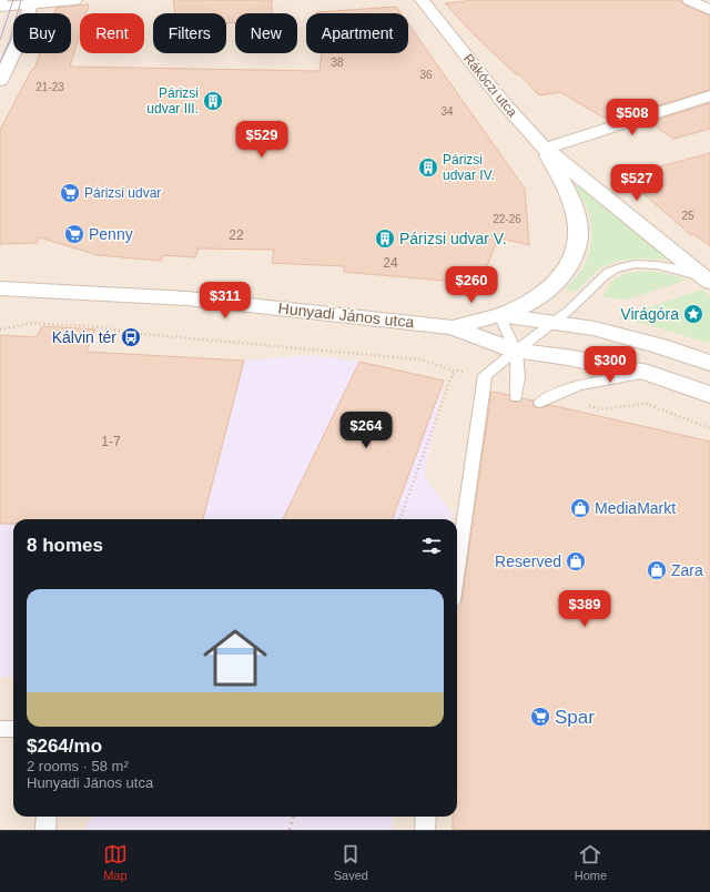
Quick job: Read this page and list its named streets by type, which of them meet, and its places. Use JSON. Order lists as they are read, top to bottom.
{
  "streets": {
    "street": ["Rákóczi utca", "Hunyadi János utca"]
  },
  "crossings": [
    ["Rákóczi utca", "Hunyadi János utca"]
  ],
  "places": {
    "building": ["Párizsi udvar III.", "Párizsi udvar IV.", "Párizsi udvar V."],
    "supermarket": ["Párizsi udvar", "Penny", "Spar"],
    "place": ["Virágóra"],
    "bus stop": ["Kálvin tér"],
    "shop": ["MediaMarkt", "Reserved", "Zara"]
  },
  "house_numbers": [
    "38",
    "36",
    "21-23",
    "34",
    "25",
    "22-26",
    "22",
    "24",
    "1-7"
  ],
  "page": {
    "chip": [
      "Buy",
      "Rent",
      "Filters",
      "New",
      "Apartment"
    ],
    "price": [
      "$508",
      "$529",
      "$527",
      "$260",
      "$311",
      "$300",
      "$264",
      "$389"
    ],
    "heading": "8 homes",
    "list": [
      {
        "name": "$264/mo",
        "note": "2 rooms · 58 m² · Hunyadi János utca"
      }
    ],
    "tabs": ["Map", "Saved", "Home"]
  }
}
